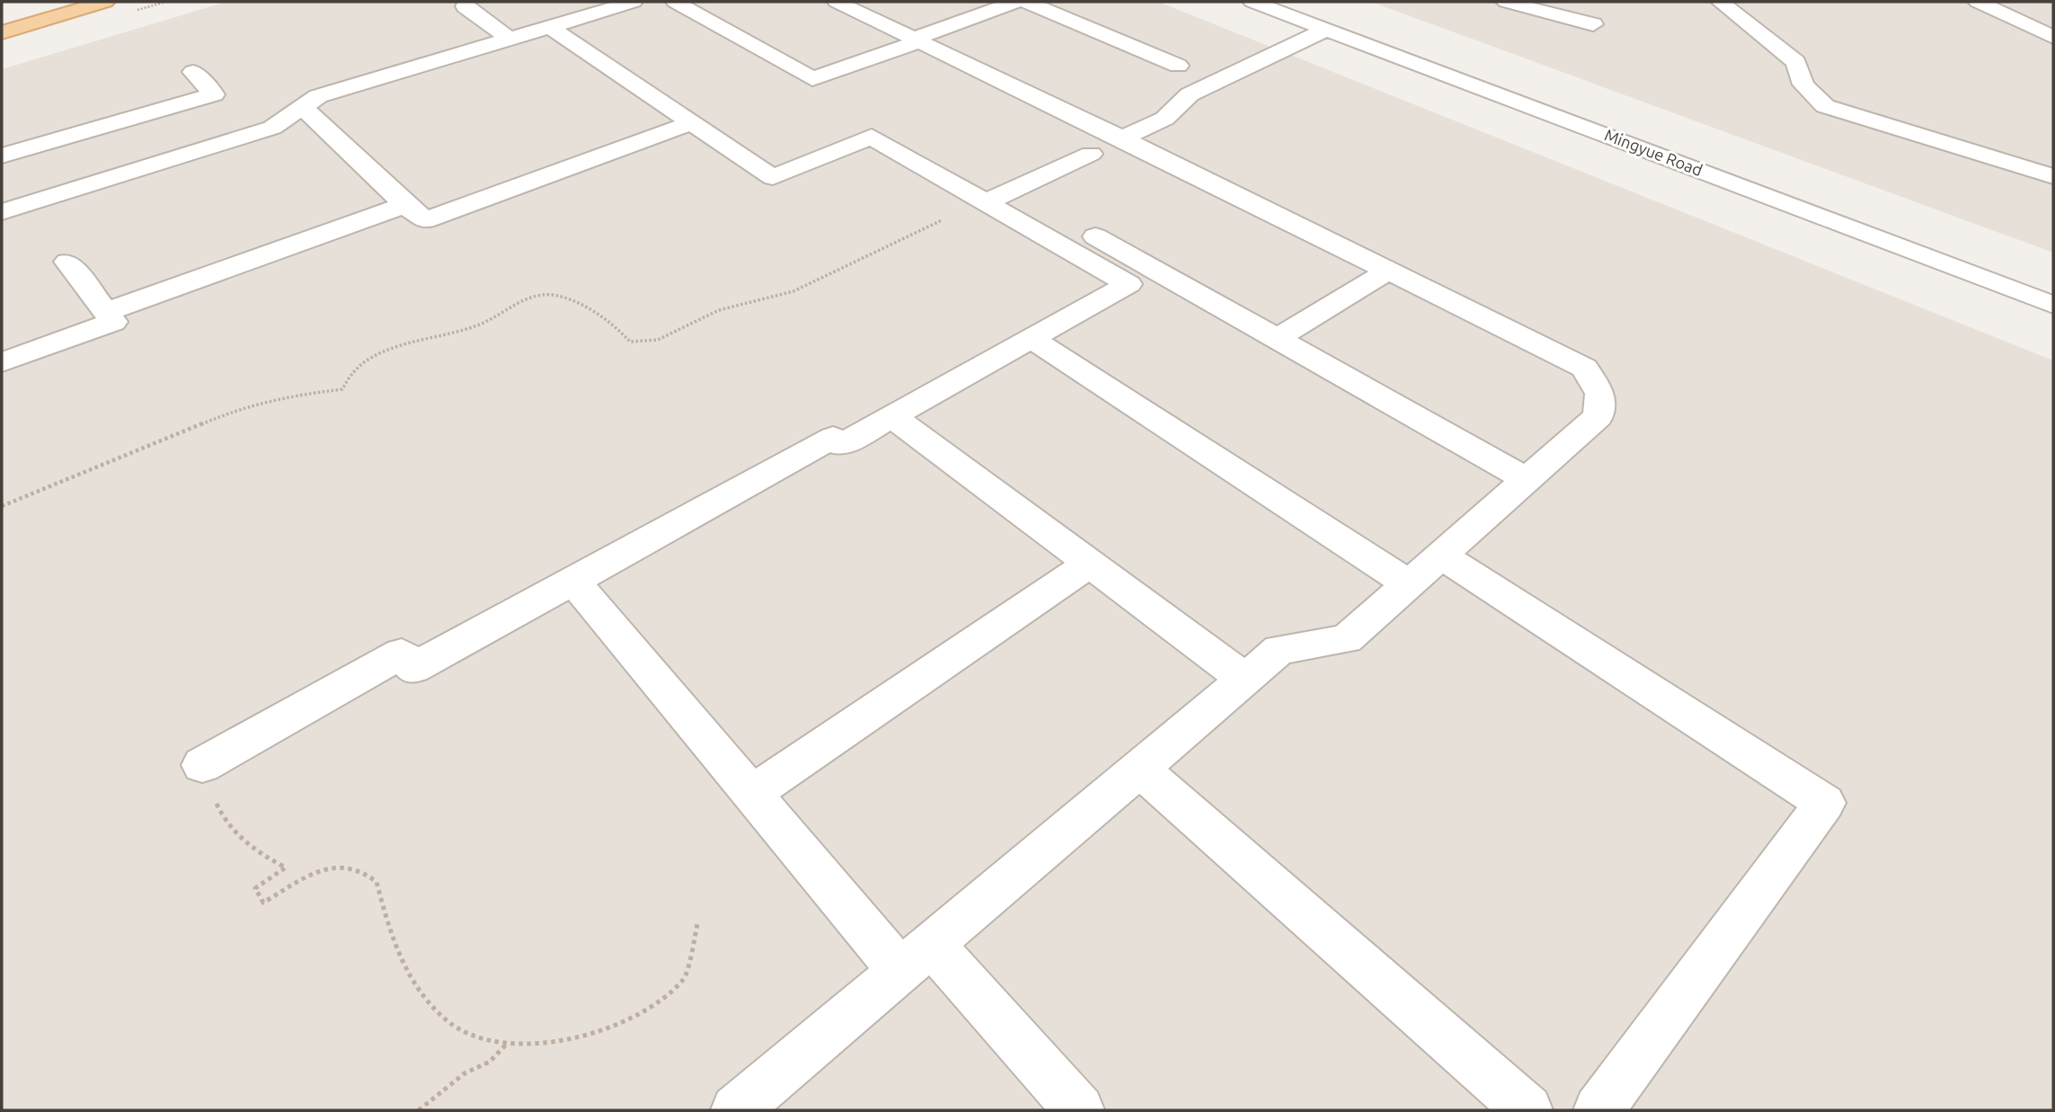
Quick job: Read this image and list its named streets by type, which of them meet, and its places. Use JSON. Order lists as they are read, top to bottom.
{
  "streets": {
    "street": ["Mingyue Road"]
  }
}
